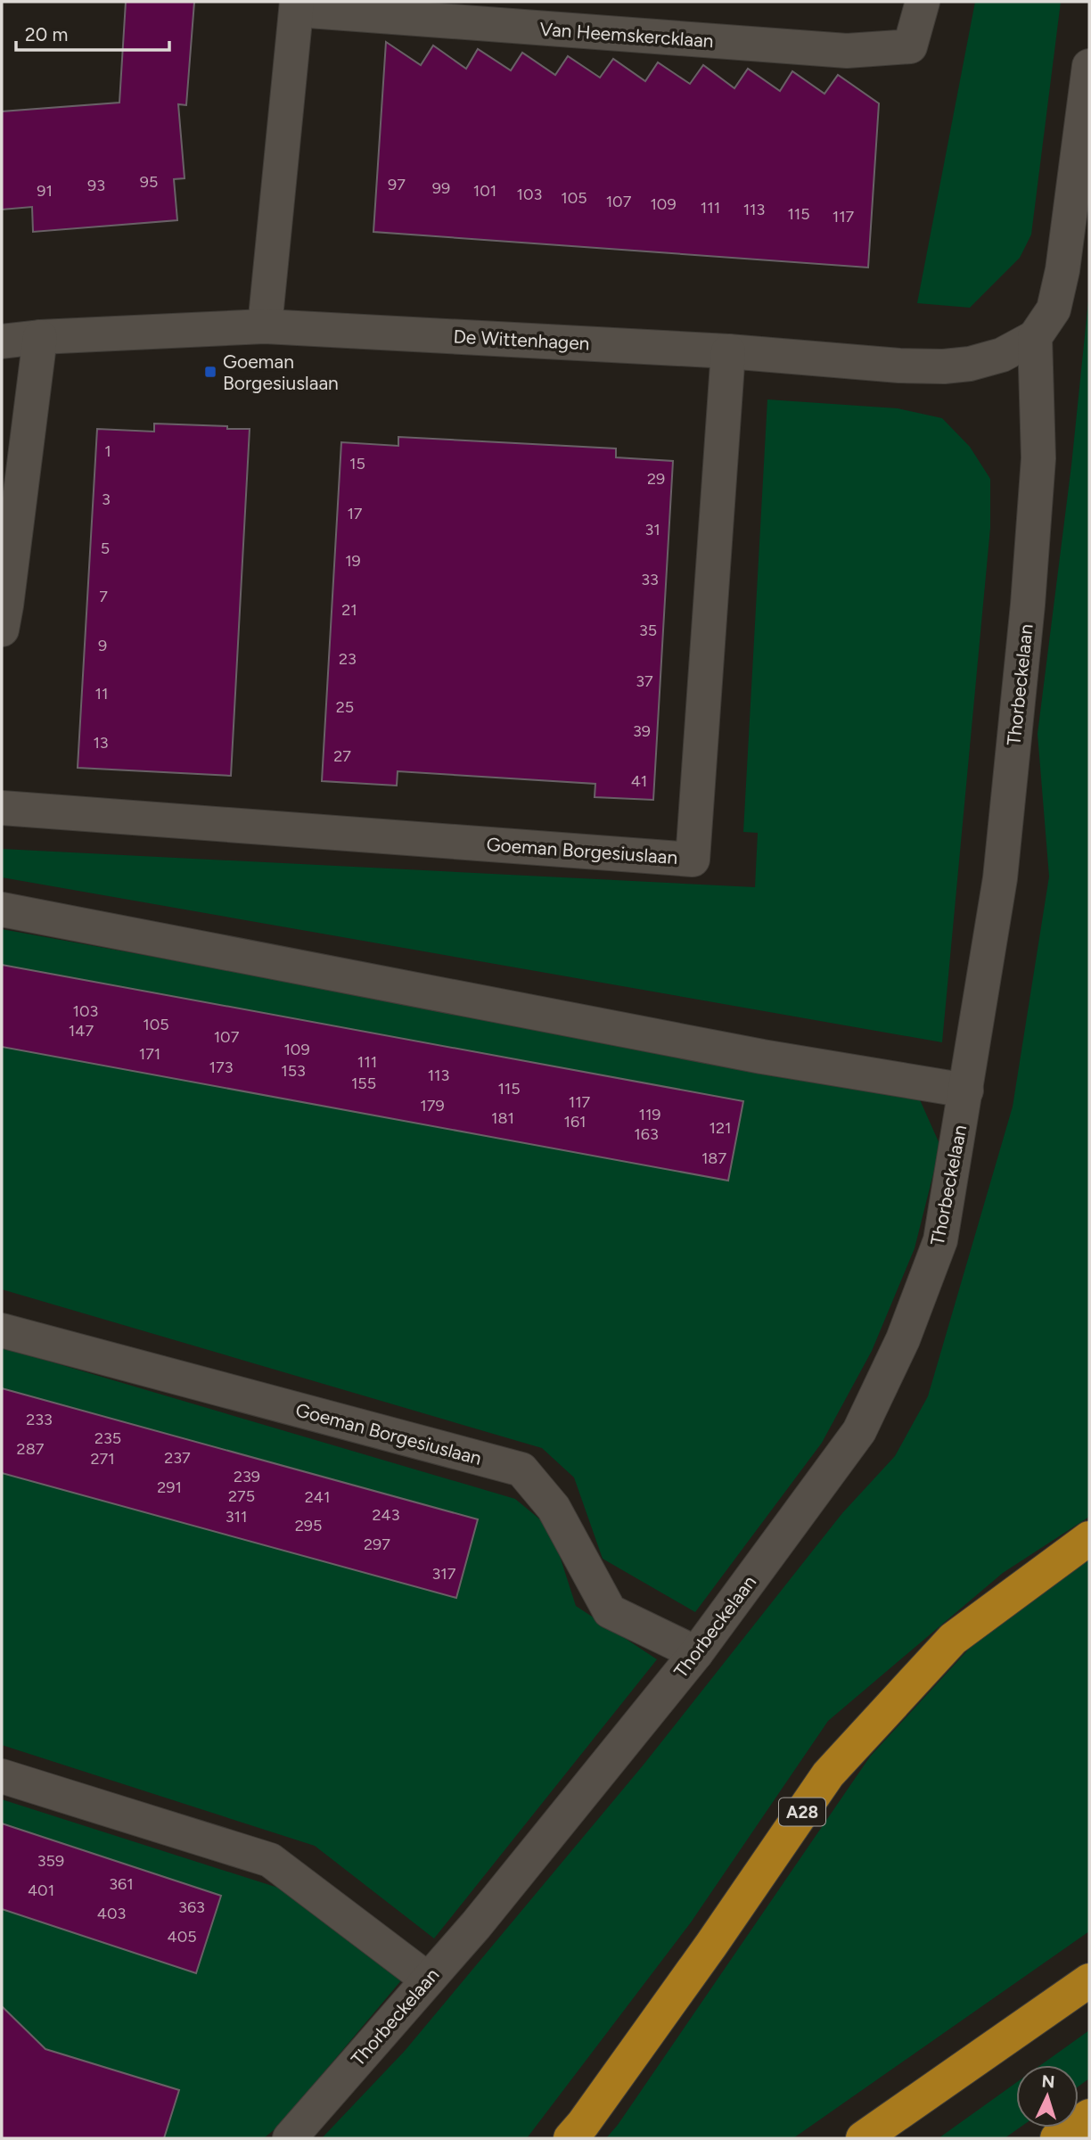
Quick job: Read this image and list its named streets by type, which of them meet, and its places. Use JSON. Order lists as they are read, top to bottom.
{
  "streets": {
    "highway": ["A28"],
    "street": [
      "Van Heemskercklaan",
      "De Wittenhagen",
      "Thorbeckelaan",
      "Goeman Borgesiuslaan"
    ]
  },
  "crossings": [
    ["Van Heemskercklaan", "De Wittenhagen"],
    ["De Wittenhagen", "Thorbeckelaan"],
    ["De Wittenhagen", "Goeman Borgesiuslaan"],
    ["Thorbeckelaan", "Goeman Borgesiuslaan"]
  ],
  "places": {
    "transit": ["Goeman Borgesiuslaan"]
  },
  "house_numbers": [
    "95",
    "97",
    "93",
    "99",
    "91",
    "101",
    "103",
    "105",
    "107",
    "109",
    "111",
    "113",
    "115",
    "117",
    "1",
    "15",
    "29",
    "3",
    "17",
    "31",
    "5",
    "19",
    "33",
    "7",
    "21",
    "35",
    "9",
    "23",
    "37",
    "11",
    "25",
    "39",
    "13",
    "27",
    "41",
    "103",
    "105",
    "147",
    "107",
    "109",
    "171",
    "111",
    "173",
    "153",
    "113",
    "155",
    "115",
    "117",
    "179",
    "119",
    "181",
    "161",
    "121",
    "163",
    "187",
    "233",
    "235",
    "287",
    "237",
    "271",
    "239",
    "291",
    "275",
    "241",
    "243",
    "311",
    "295",
    "297",
    "317",
    "359",
    "361",
    "401",
    "363",
    "403",
    "405"
  ],
  "scale_bar": "20 m",
  "north": "top"
}
